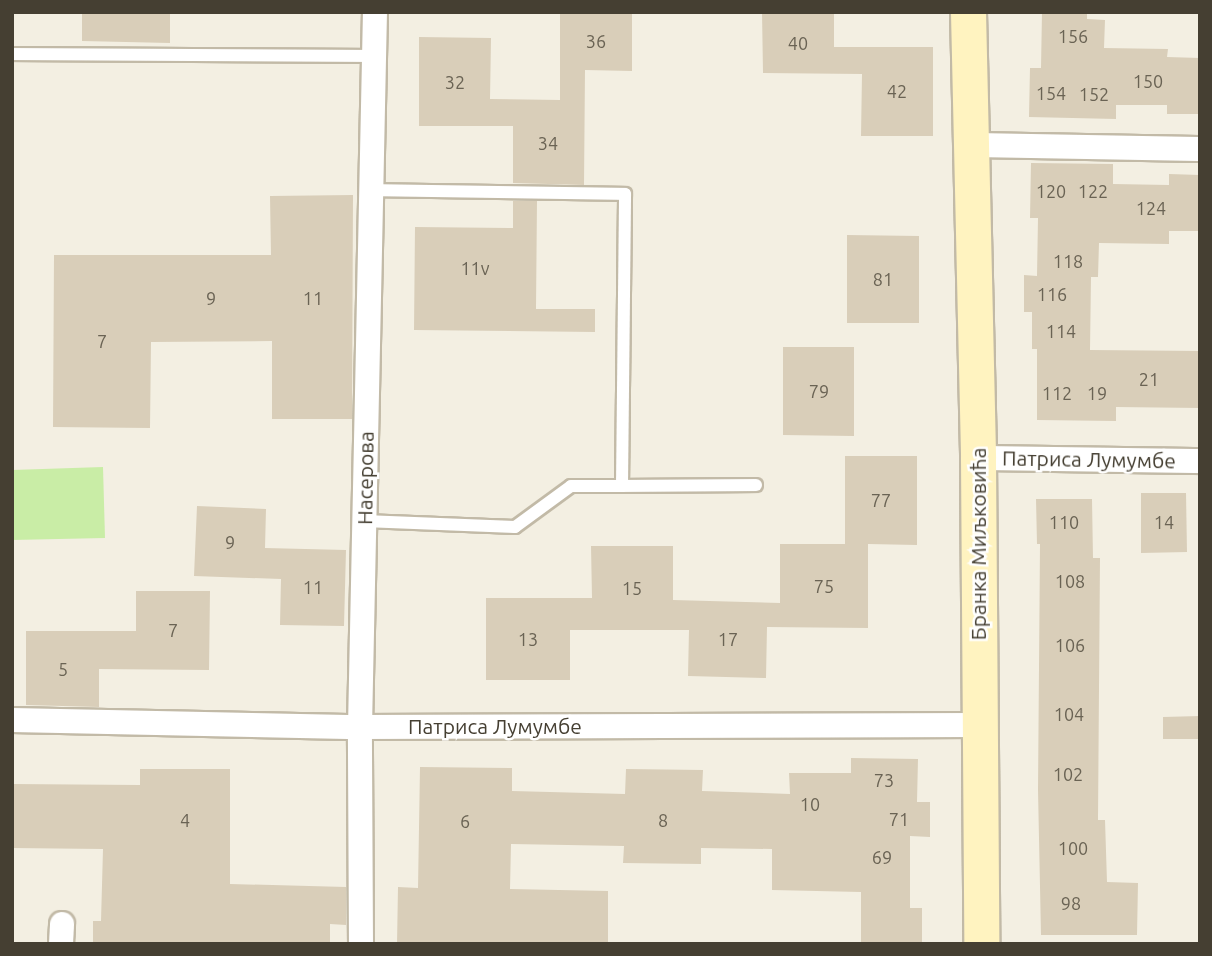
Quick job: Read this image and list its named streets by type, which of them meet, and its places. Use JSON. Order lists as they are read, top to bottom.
{
  "streets": {
    "street": ["Патриса Лумумбе", "Насерова", "Бранка Миљковића"]
  },
  "crossings": [
    ["Патриса Лумумбе", "Насерова"],
    ["Патриса Лумумбе", "Бранка Миљковића"]
  ],
  "house_numbers": [
    "156",
    "36",
    "40",
    "150",
    "32",
    "42",
    "154",
    "152",
    "34",
    "120",
    "122",
    "124",
    "118",
    "11v",
    "81",
    "116",
    "9",
    "11",
    "114",
    "7",
    "21",
    "79",
    "112",
    "19",
    "77",
    "110",
    "14",
    "9",
    "108",
    "75",
    "11",
    "15",
    "7",
    "13",
    "17",
    "106",
    "5",
    "104",
    "102",
    "73",
    "10",
    "71",
    "4",
    "8",
    "6",
    "100",
    "69",
    "98"
  ]
}
